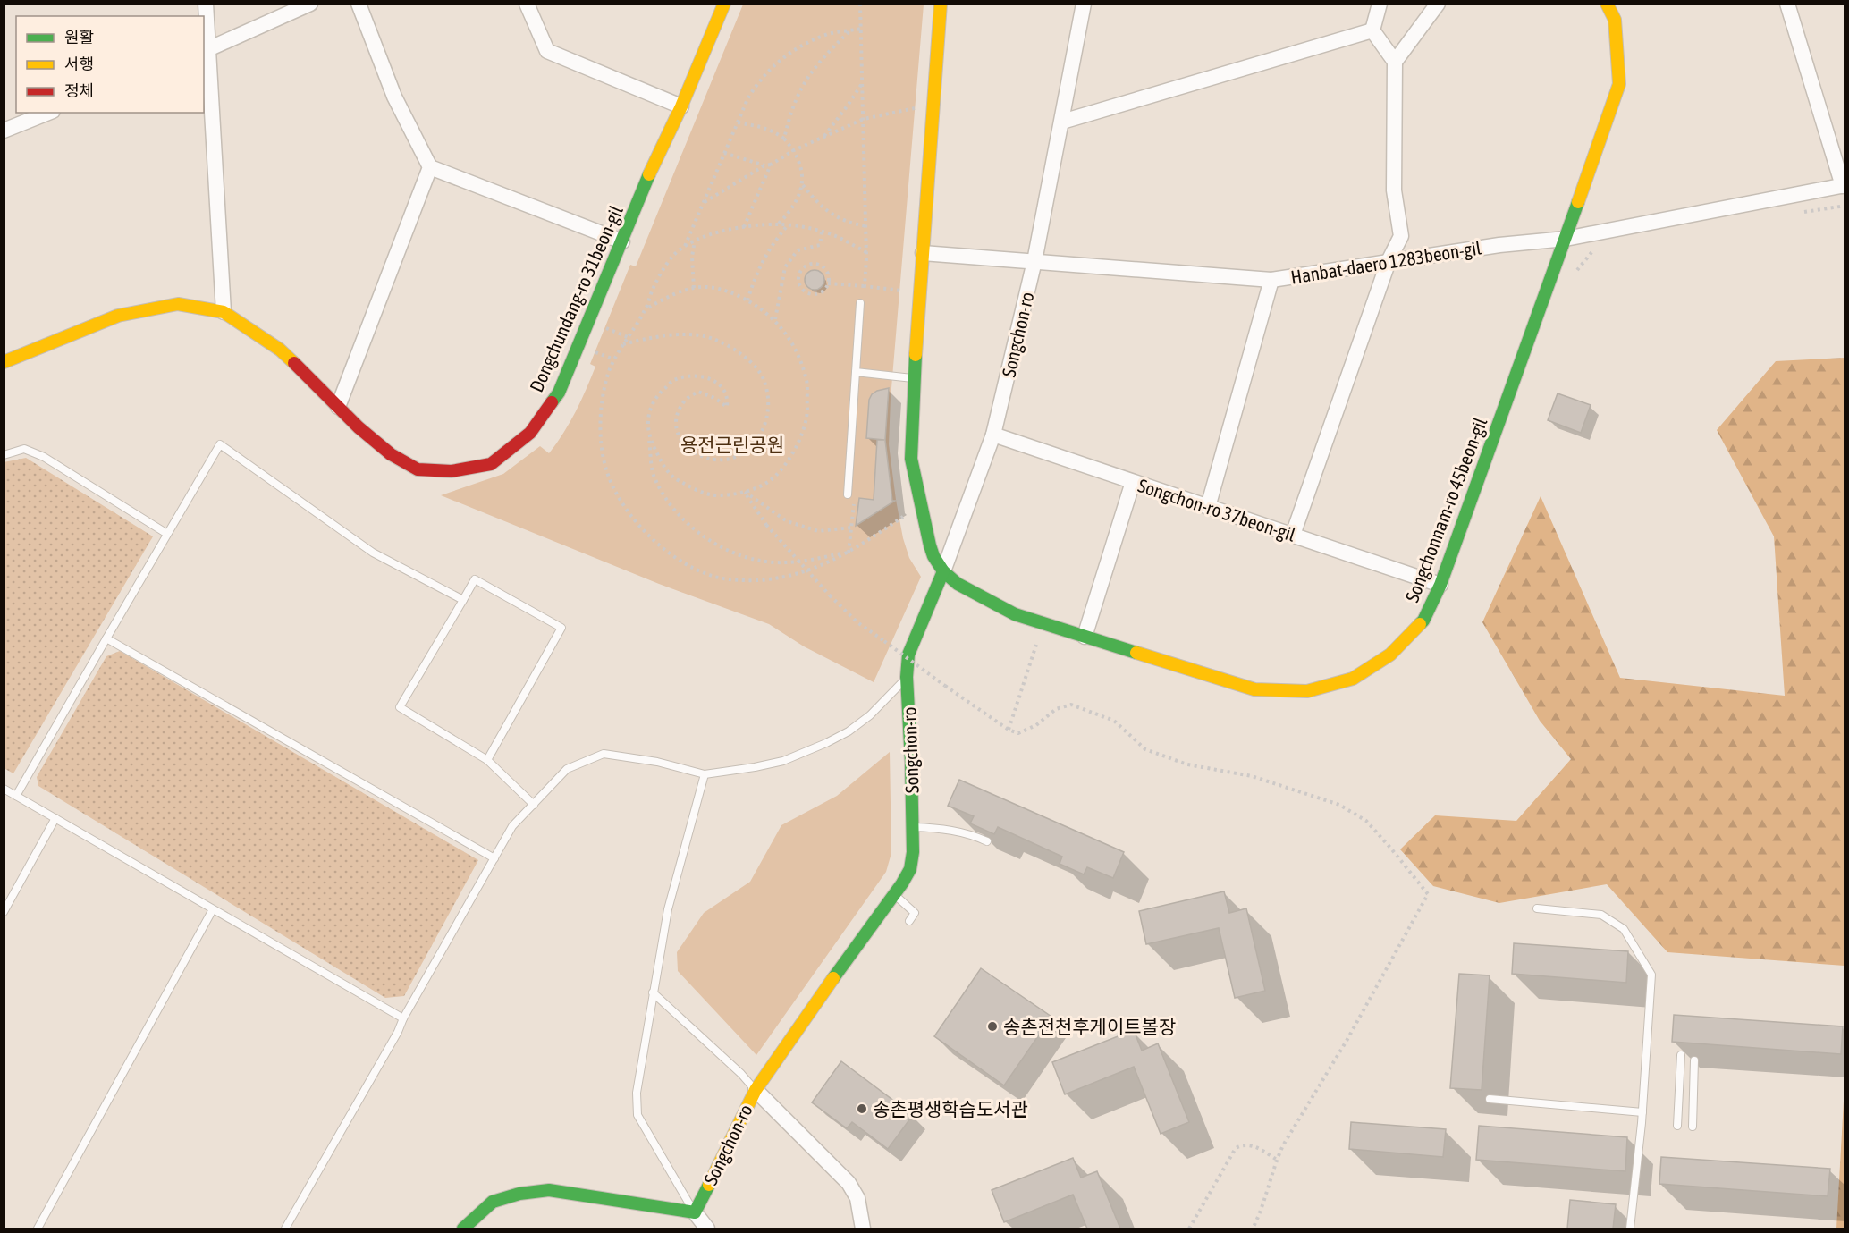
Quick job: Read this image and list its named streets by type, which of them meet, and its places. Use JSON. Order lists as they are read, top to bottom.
{
  "streets": {
    "street": [
      "Hanbat-daero 1283beon-gil",
      "Dongchundang-ro 31beon-gil",
      "Songchon-ro",
      "Songchon-ro 37beon-gil",
      "Songchonnam-ro 45beon-gil"
    ]
  },
  "crossings": [
    ["Hanbat-daero 1283beon-gil", "Songchon-ro"],
    ["Hanbat-daero 1283beon-gil", "Songchonnam-ro 45beon-gil"],
    ["Songchon-ro", "Songchon-ro 37beon-gil"],
    ["Songchon-ro", "Songchonnam-ro 45beon-gil"],
    ["Songchon-ro 37beon-gil", "Songchonnam-ro 45beon-gil"]
  ],
  "parks": ["용전근린공원"],
  "places": ["송촌전천후게이트볼장", "송촌평생학습도서관"],
  "legend": ["원활", "서행", "정체"]
}
